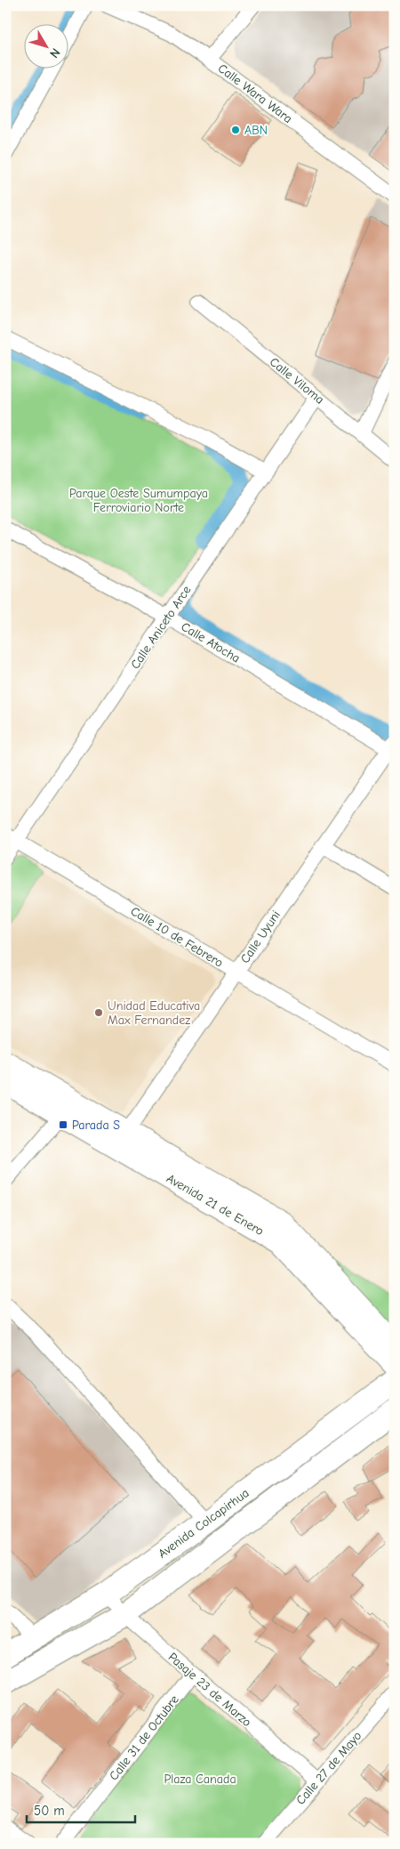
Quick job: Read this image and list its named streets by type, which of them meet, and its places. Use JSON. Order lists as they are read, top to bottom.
{
  "streets": {
    "main road": ["Avenida Colcapirhua"],
    "street": [
      "Calle Wara Wara",
      "Calle Viloma",
      "Calle Aniceto Arce",
      "Calle Atocha",
      "Calle 10 de Febrero",
      "Calle Uyuni",
      "Avenida 21 de Enero",
      "Pasaje 23 de Marzo",
      "Calle 31 de Octubre",
      "Calle 27 de Mayo"
    ]
  },
  "crossings": [
    ["Calle Viloma", "Calle Aniceto Arce"],
    ["Calle Aniceto Arce", "Calle Atocha"],
    ["Calle Aniceto Arce", "Calle 10 de Febrero"],
    ["Calle Atocha", "Calle Uyuni"],
    ["Calle 10 de Febrero", "Calle Uyuni"],
    ["Calle Uyuni", "Avenida 21 de Enero"],
    ["Avenida Colcapirhua", "Pasaje 23 de Marzo"],
    ["Pasaje 23 de Marzo", "Calle 31 de Octubre"],
    ["Pasaje 23 de Marzo", "Calle 27 de Mayo"]
  ],
  "parks": ["Parque Oeste Sumumpaya Ferroviario Norte", "Plaza Canada"],
  "places": {
    "other": ["ABN", "Unidad Educativa Max Fernandez"],
    "transit": ["Parada S"]
  },
  "scale_bar": "50 m",
  "north": "bottom right"
}
